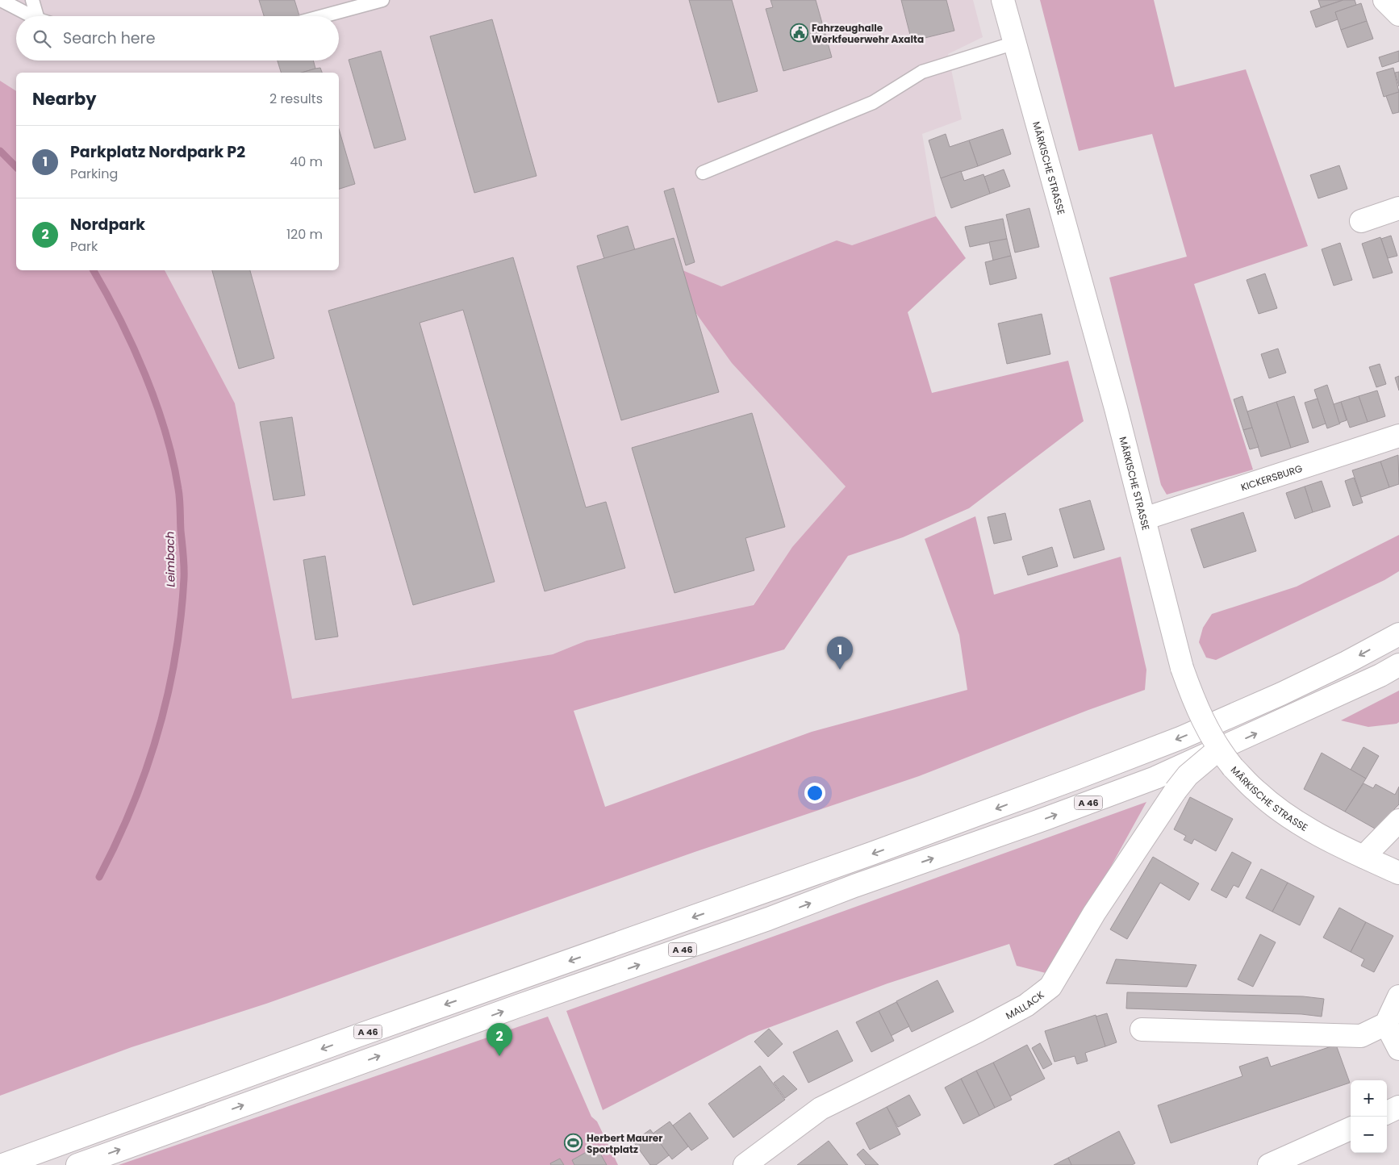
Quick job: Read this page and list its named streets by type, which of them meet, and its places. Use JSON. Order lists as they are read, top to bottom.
{
  "streets": {
    "main road": [
      "MÄRKISCHE STRASSE",
      "KICKERSBURG",
      "A 46",
      "MALLACK"
    ]
  },
  "crossings": [
    ["MÄRKISCHE STRASSE", "KICKERSBURG"],
    ["MÄRKISCHE STRASSE", "MALLACK"]
  ],
  "water": ["Leimbach"],
  "places": {
    "public building": ["Fahrzeughalle Werkfeuerwehr Axalta"],
    "sports": ["Herbert Maurer Sportplatz"]
  },
  "page": {
    "search": "Search here",
    "heading": ["Nearby", "2 results"],
    "list": [
      {
        "mark": "1",
        "name": "Parkplatz Nordpark P2",
        "note": "Parking",
        "value": "40 m"
      },
      {
        "mark": "2",
        "name": "Nordpark",
        "note": "Park",
        "value": "120 m"
      }
    ],
    "pins": ["1", "2"],
    "map_buttons": ["+", "−"]
  }
}
